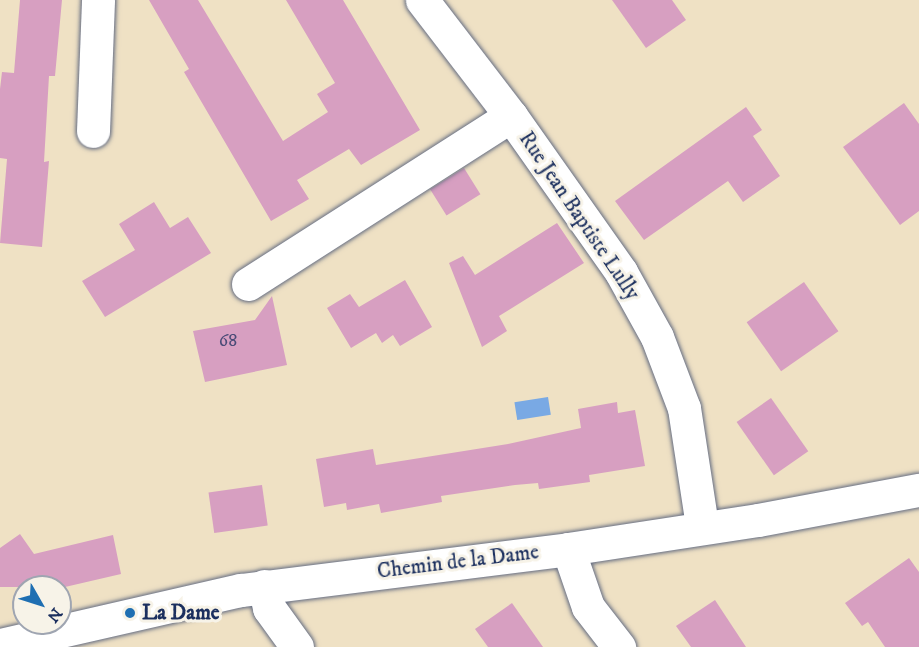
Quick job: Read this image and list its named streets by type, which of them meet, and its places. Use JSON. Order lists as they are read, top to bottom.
{
  "streets": {
    "street": ["Rue Jean Baptiste Lully", "Chemin de la Dame"]
  },
  "crossings": [
    ["Rue Jean Baptiste Lully", "Chemin de la Dame"]
  ],
  "places": ["La Dame"],
  "house_numbers": ["68"],
  "north": "bottom right"
}
